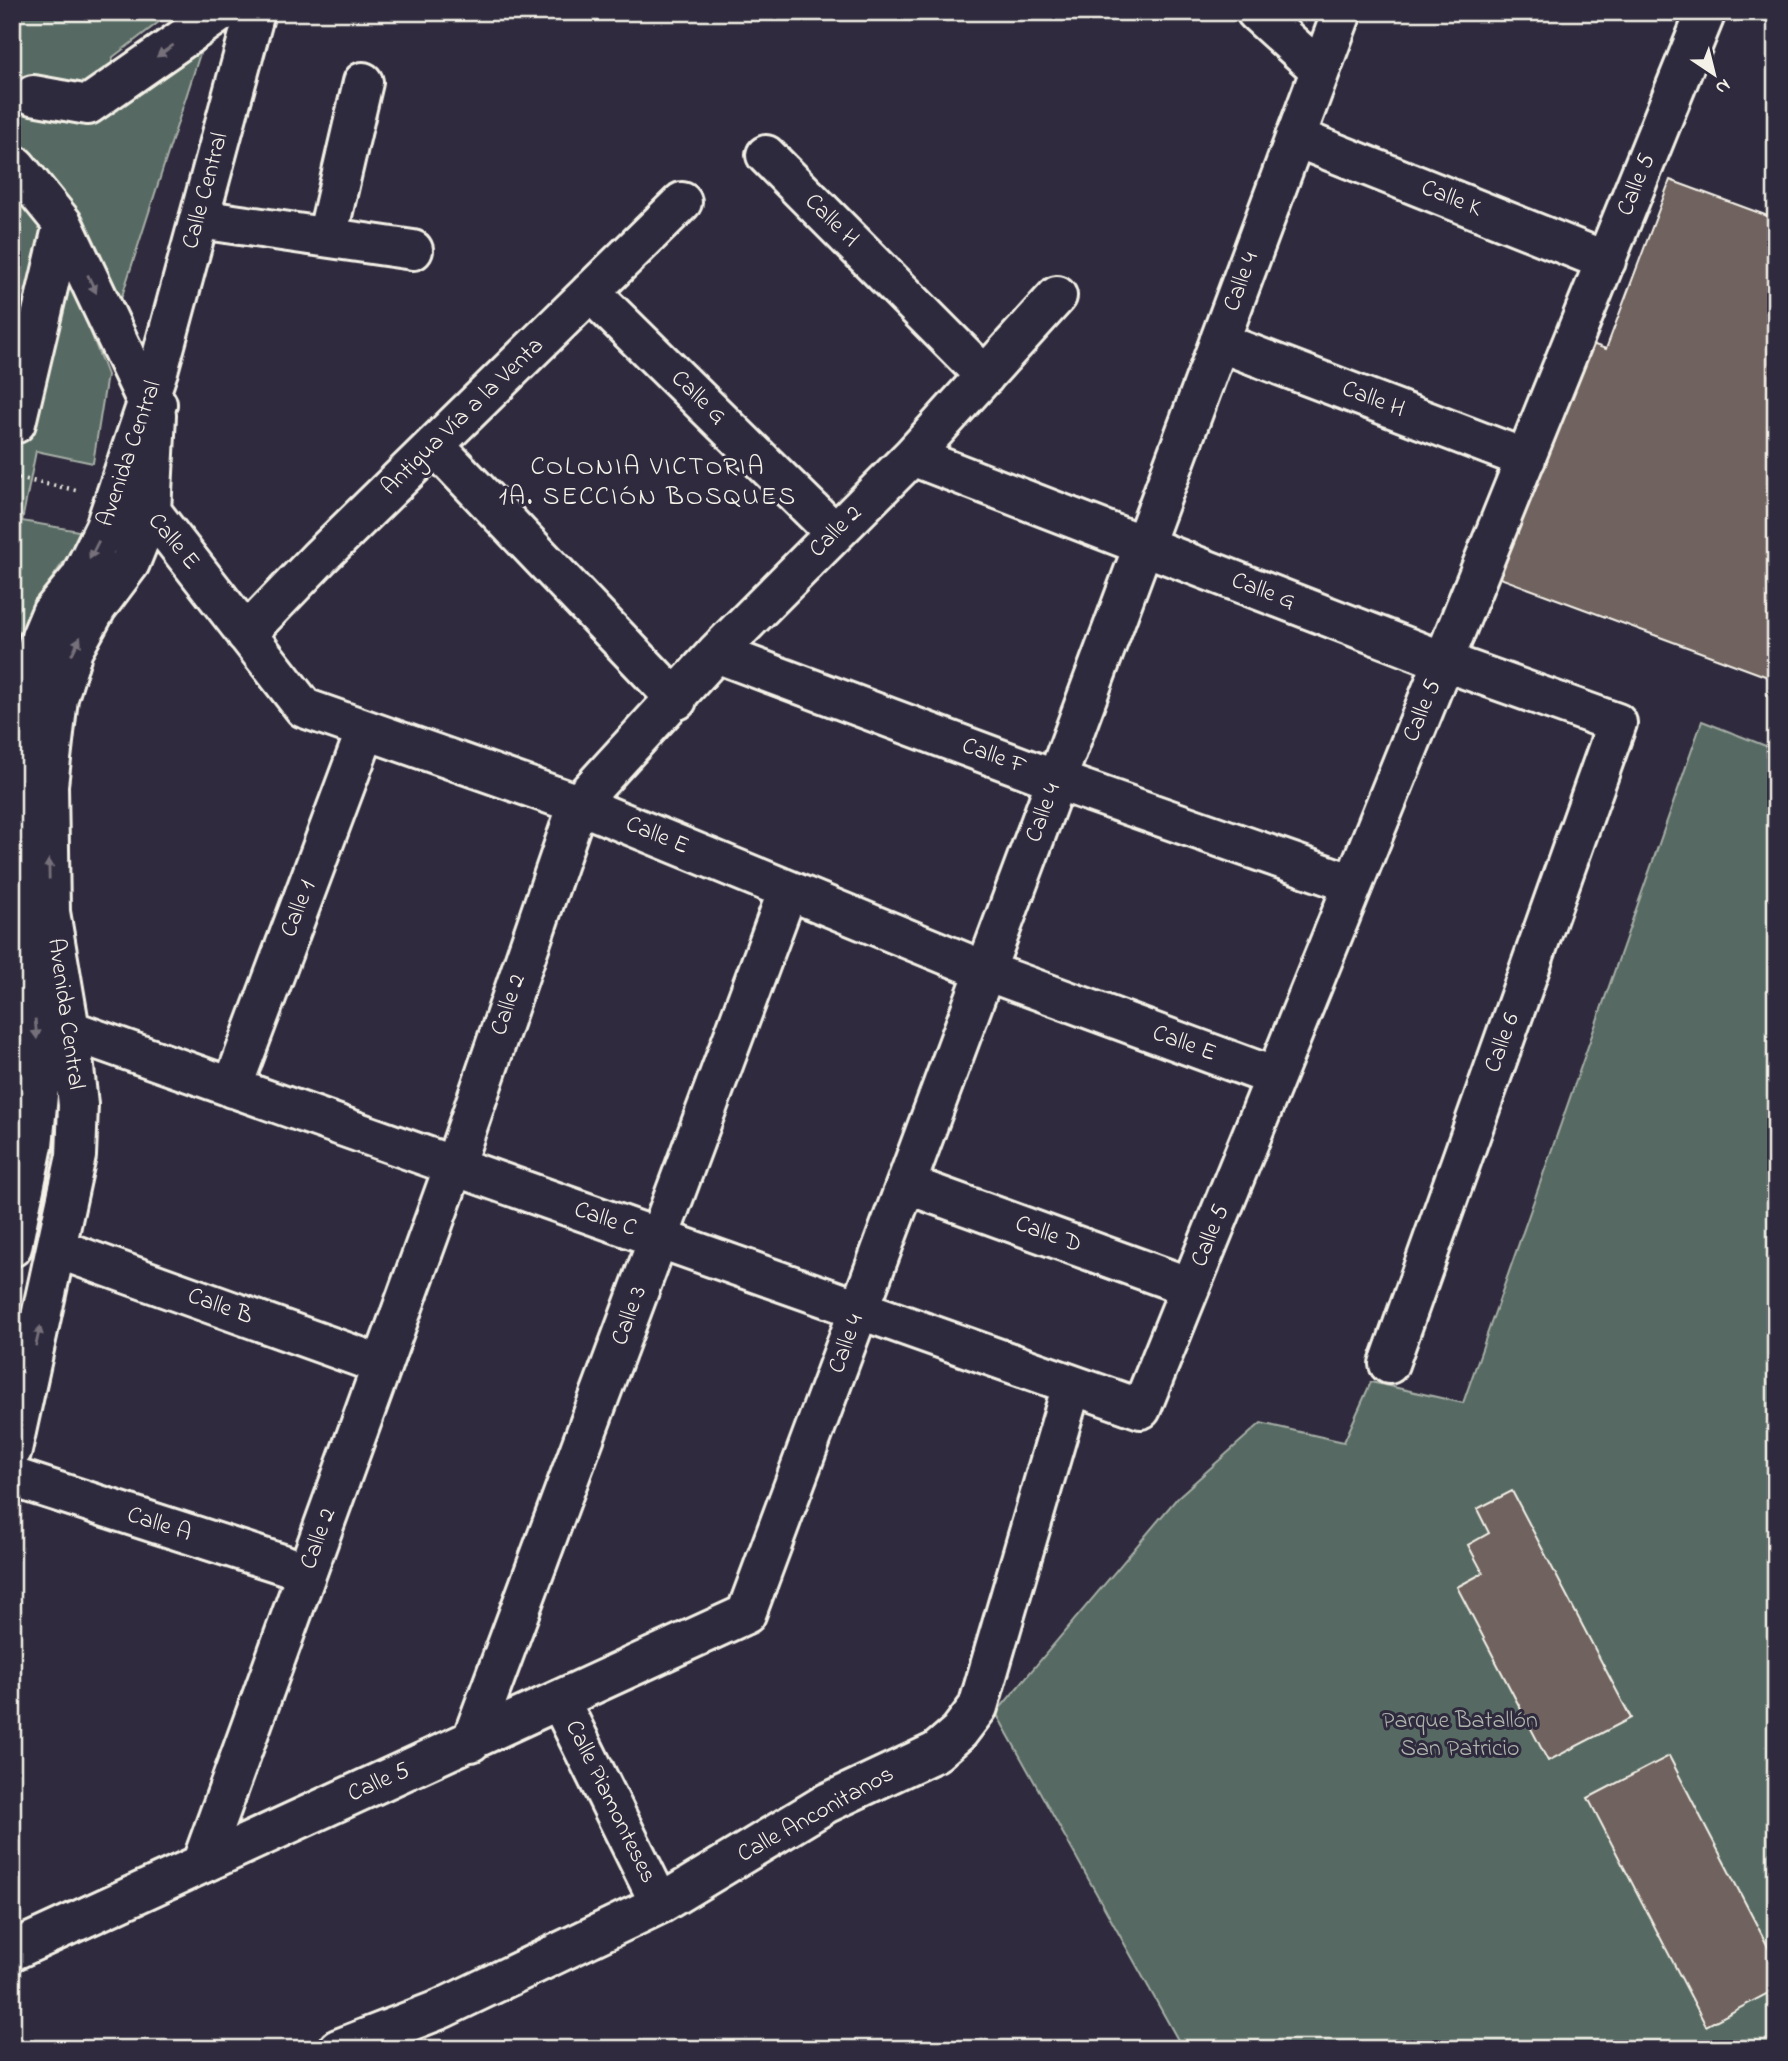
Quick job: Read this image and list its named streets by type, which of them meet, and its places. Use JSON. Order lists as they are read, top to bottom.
{
  "streets": {
    "street": [
      "Calle 5",
      "Calle Central",
      "Calle K",
      "Calle H",
      "Calle 4",
      "Calle G",
      "Antigua Vía a la Venta",
      "Avenida Central",
      "Calle 2",
      "Calle E",
      "Calle F",
      "Calle 1",
      "Calle 6",
      "Calle C",
      "Calle D",
      "Calle B",
      "Calle 3",
      "Calle A",
      "Calle Piamonteses",
      "Calle Anconitanos"
    ]
  },
  "crossings": [
    ["Calle 5", "Calle K"],
    ["Calle 5", "Calle H"],
    ["Calle 5", "Calle 4"],
    ["Calle 5", "Calle G"],
    ["Calle 5", "Calle 2"],
    ["Calle 5", "Calle E"],
    ["Calle 5", "Calle F"],
    ["Calle 5", "Calle C"],
    ["Calle 5", "Calle D"],
    ["Calle 5", "Calle 3"],
    ["Calle 5", "Calle Piamonteses"],
    ["Calle Central", "Avenida Central"],
    ["Calle K", "Calle 4"],
    ["Calle H", "Calle 4"],
    ["Calle H", "Calle 2"],
    ["Calle 4", "Calle G"],
    ["Calle 4", "Calle E"],
    ["Calle 4", "Calle F"],
    ["Calle 4", "Calle C"],
    ["Calle 4", "Calle D"],
    ["Calle G", "Antigua Vía a la Venta"],
    ["Calle G", "Calle 2"],
    ["Calle G", "Calle 6"],
    ["Antigua Vía a la Venta", "Calle E"],
    ["Avenida Central", "Calle E"],
    ["Avenida Central", "Calle C"],
    ["Avenida Central", "Calle B"],
    ["Calle 2", "Calle E"],
    ["Calle 2", "Calle F"],
    ["Calle 2", "Calle C"],
    ["Calle 2", "Calle B"],
    ["Calle 2", "Calle A"],
    ["Calle E", "Calle 1"],
    ["Calle E", "Calle 3"],
    ["Calle 1", "Calle C"],
    ["Calle C", "Calle 3"],
    ["Calle C", "Calle Anconitanos"],
    ["Calle Piamonteses", "Calle Anconitanos"]
  ],
  "districts": ["COLONIA VICTORIA 1A. SECCIÓN BOSQUES"],
  "parks": ["Parque Batallón San Patricio"],
  "north": "bottom right"
}
